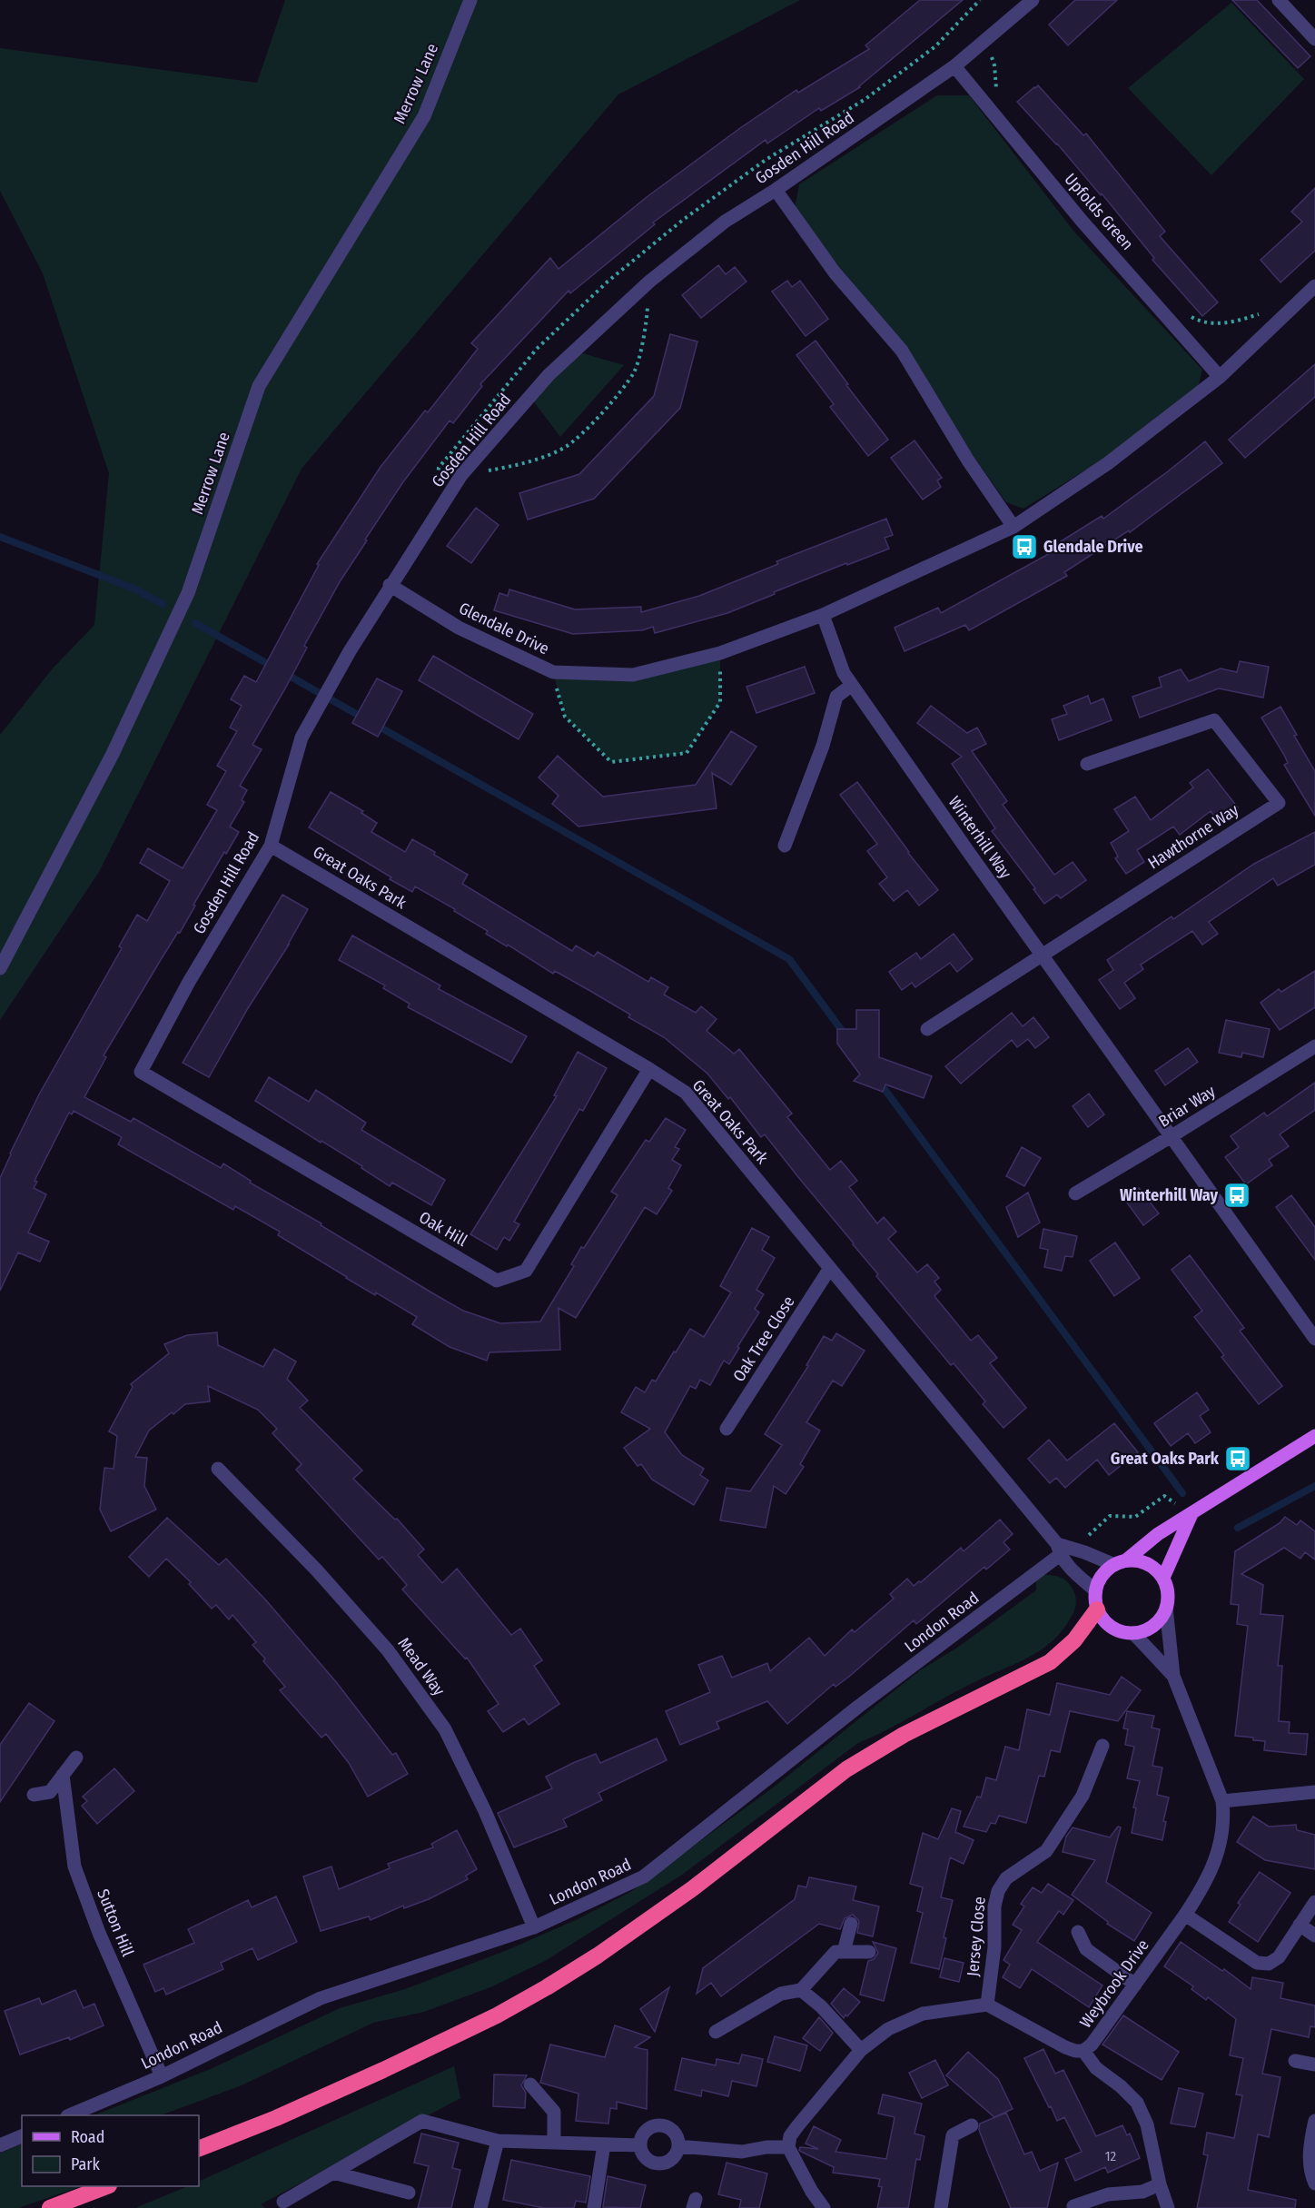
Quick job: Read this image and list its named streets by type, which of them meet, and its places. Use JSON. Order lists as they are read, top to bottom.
{
  "streets": {
    "street": [
      "Merrow Lane",
      "Gosden Hill Road",
      "Upfolds Green",
      "Glendale Drive",
      "Hawthorne Way",
      "Winterhill Way",
      "Great Oaks Park",
      "Briar Way",
      "Oak Hill",
      "Oak Tree Close",
      "London Road",
      "Mead Way",
      "Sutton Hill",
      "Jersey Close",
      "Weybrook Drive"
    ]
  },
  "crossings": [
    ["Gosden Hill Road", "Upfolds Green"],
    ["Gosden Hill Road", "Glendale Drive"],
    ["Gosden Hill Road", "Great Oaks Park"],
    ["Gosden Hill Road", "Oak Hill"],
    ["Upfolds Green", "Glendale Drive"],
    ["Glendale Drive", "Winterhill Way"],
    ["Hawthorne Way", "Winterhill Way"],
    ["Winterhill Way", "Briar Way"],
    ["Great Oaks Park", "Oak Hill"],
    ["Great Oaks Park", "Oak Tree Close"],
    ["Great Oaks Park", "London Road"],
    ["Great Oaks Park", "Weybrook Drive"],
    ["London Road", "Mead Way"],
    ["London Road", "Sutton Hill"],
    ["Jersey Close", "Weybrook Drive"]
  ],
  "places": {
    "bus stop": ["Glendale Drive", "Winterhill Way", "Great Oaks Park"]
  },
  "house_numbers": ["12"],
  "legend": ["Road", "Park"]
}
